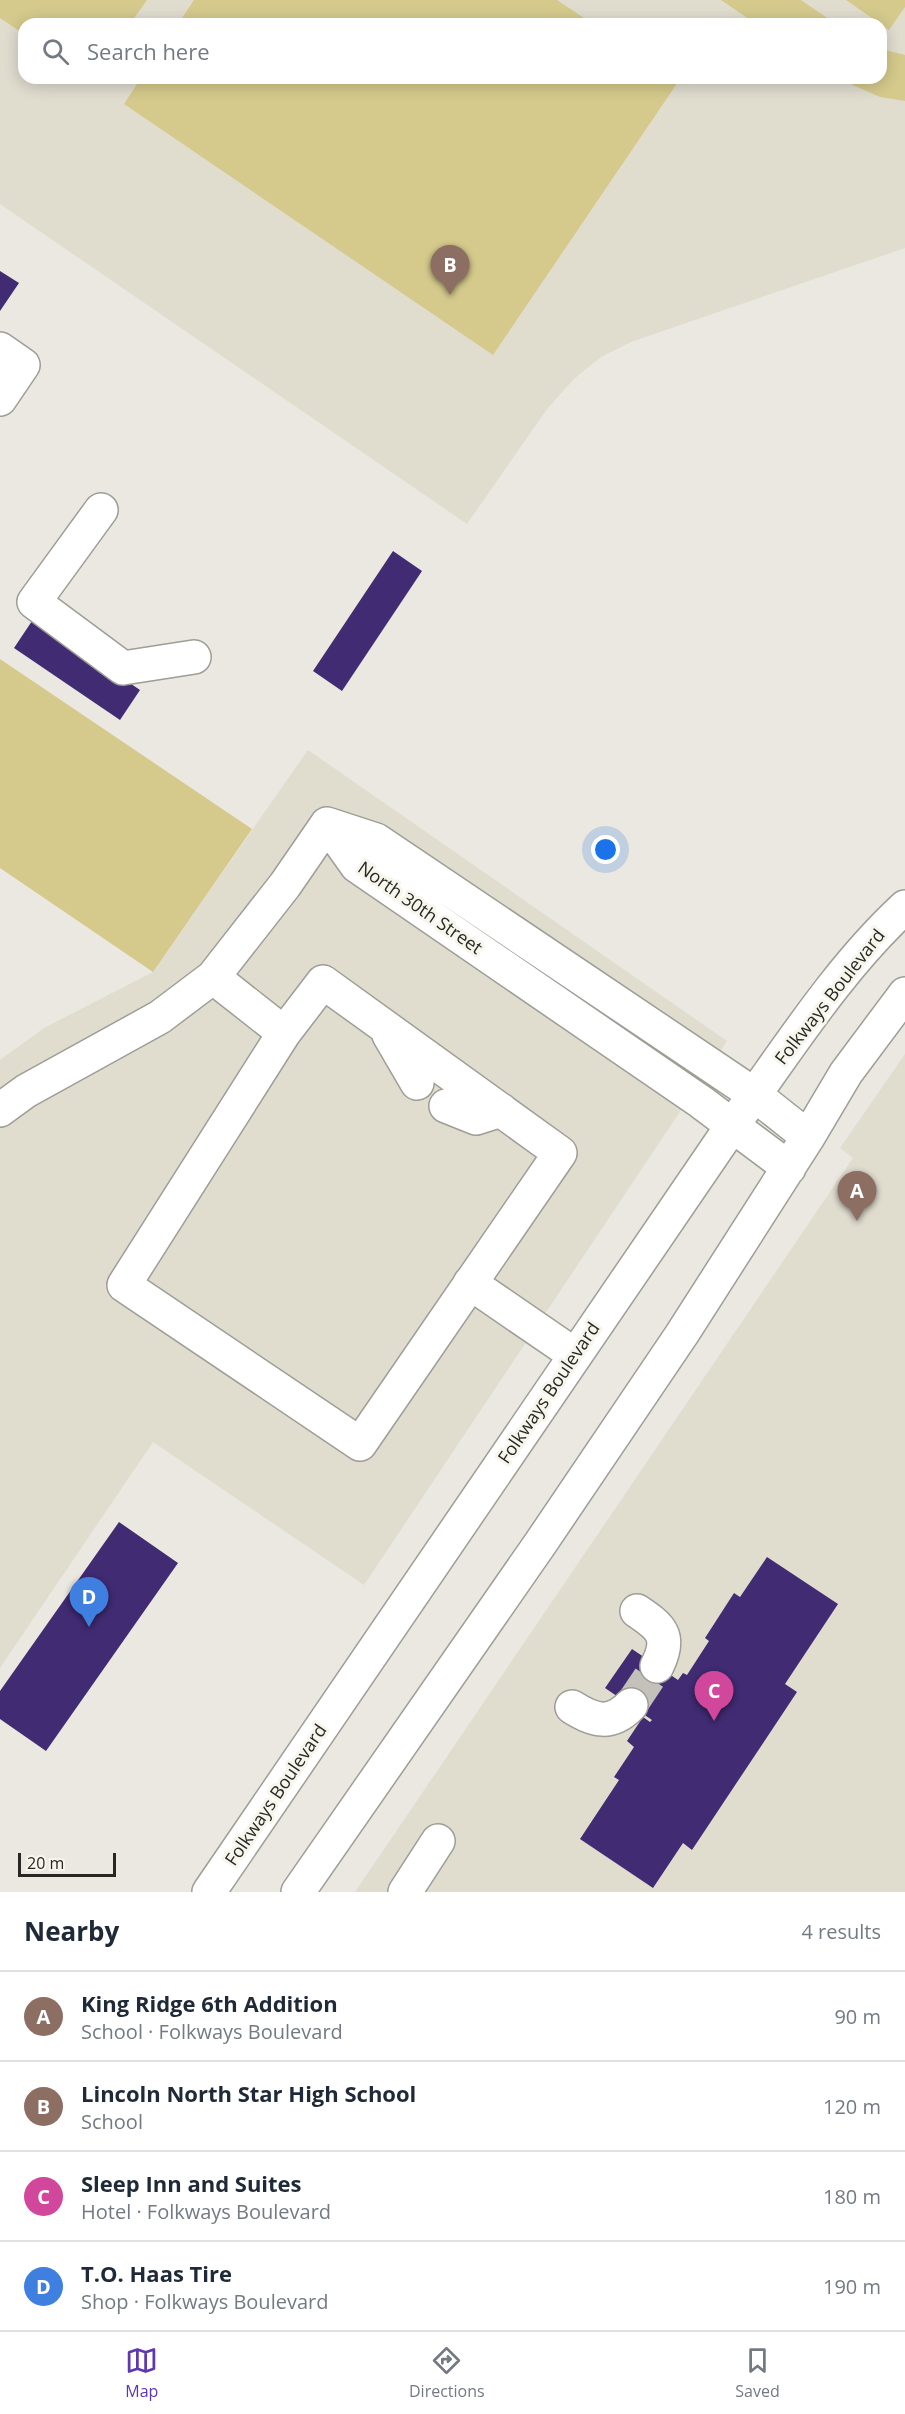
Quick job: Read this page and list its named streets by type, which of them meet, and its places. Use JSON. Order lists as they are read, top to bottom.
{
  "streets": {
    "street": ["North 30th Street", "Folkways Boulevard"]
  },
  "crossings": [
    ["North 30th Street", "Folkways Boulevard"]
  ],
  "scale_bar": "20 m",
  "page": {
    "search": "Search here",
    "pins": [
      "B",
      "A",
      "D",
      "C"
    ],
    "scale": "20 m",
    "heading": ["Nearby", "4 results"],
    "list": [
      {
        "mark": "A",
        "name": "King Ridge 6th Addition",
        "note": "School · Folkways Boulevard",
        "value": "90 m"
      },
      {
        "mark": "B",
        "name": "Lincoln North Star High School",
        "note": "School",
        "value": "120 m"
      },
      {
        "mark": "C",
        "name": "Sleep Inn and Suites",
        "note": "Hotel · Folkways Boulevard",
        "value": "180 m"
      },
      {
        "mark": "D",
        "name": "T.O. Haas Tire",
        "note": "Shop · Folkways Boulevard",
        "value": "190 m"
      }
    ],
    "nav": ["Map", "Directions", "Saved"]
  }
}
